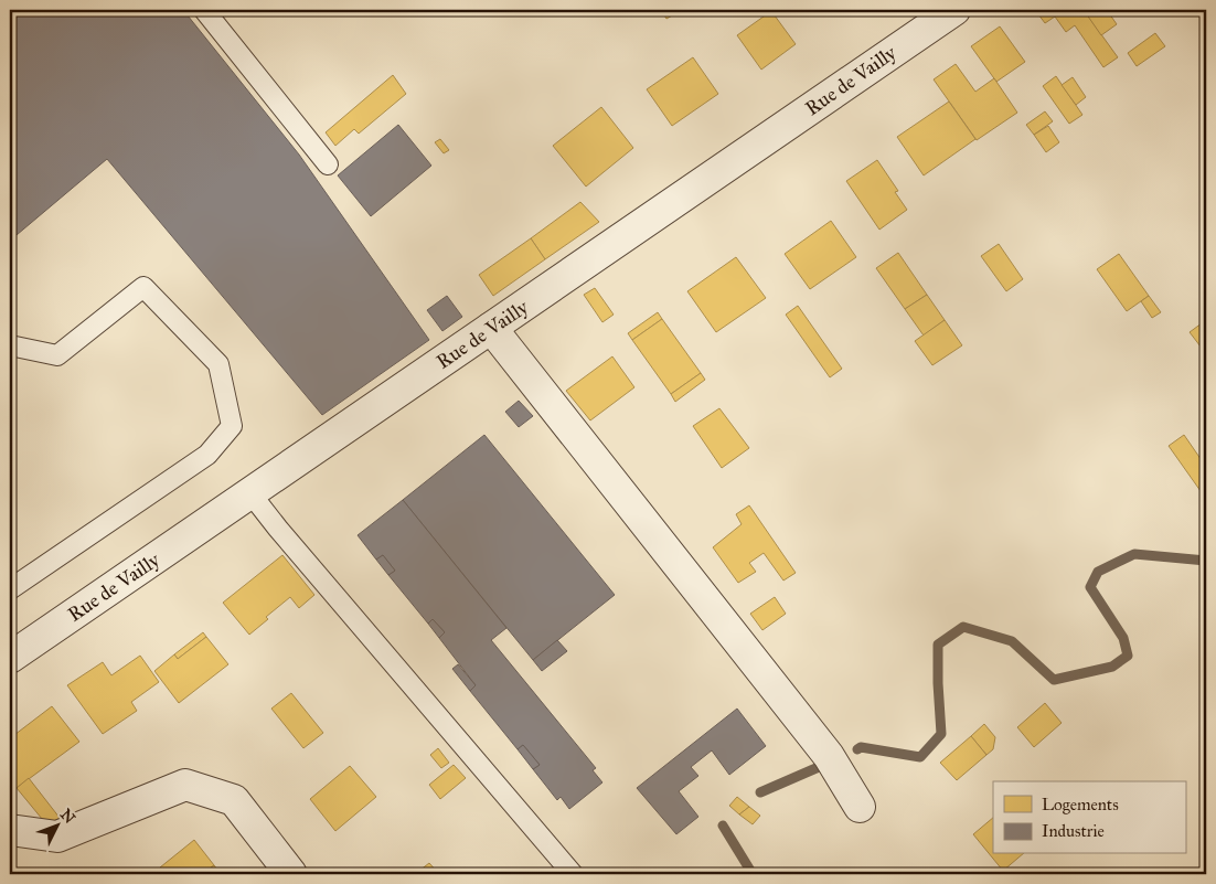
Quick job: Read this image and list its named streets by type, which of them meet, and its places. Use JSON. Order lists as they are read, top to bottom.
{
  "streets": {
    "street": ["Rue de Vailly"]
  },
  "legend": ["Logements", "Industrie"],
  "north": "top right"
}
